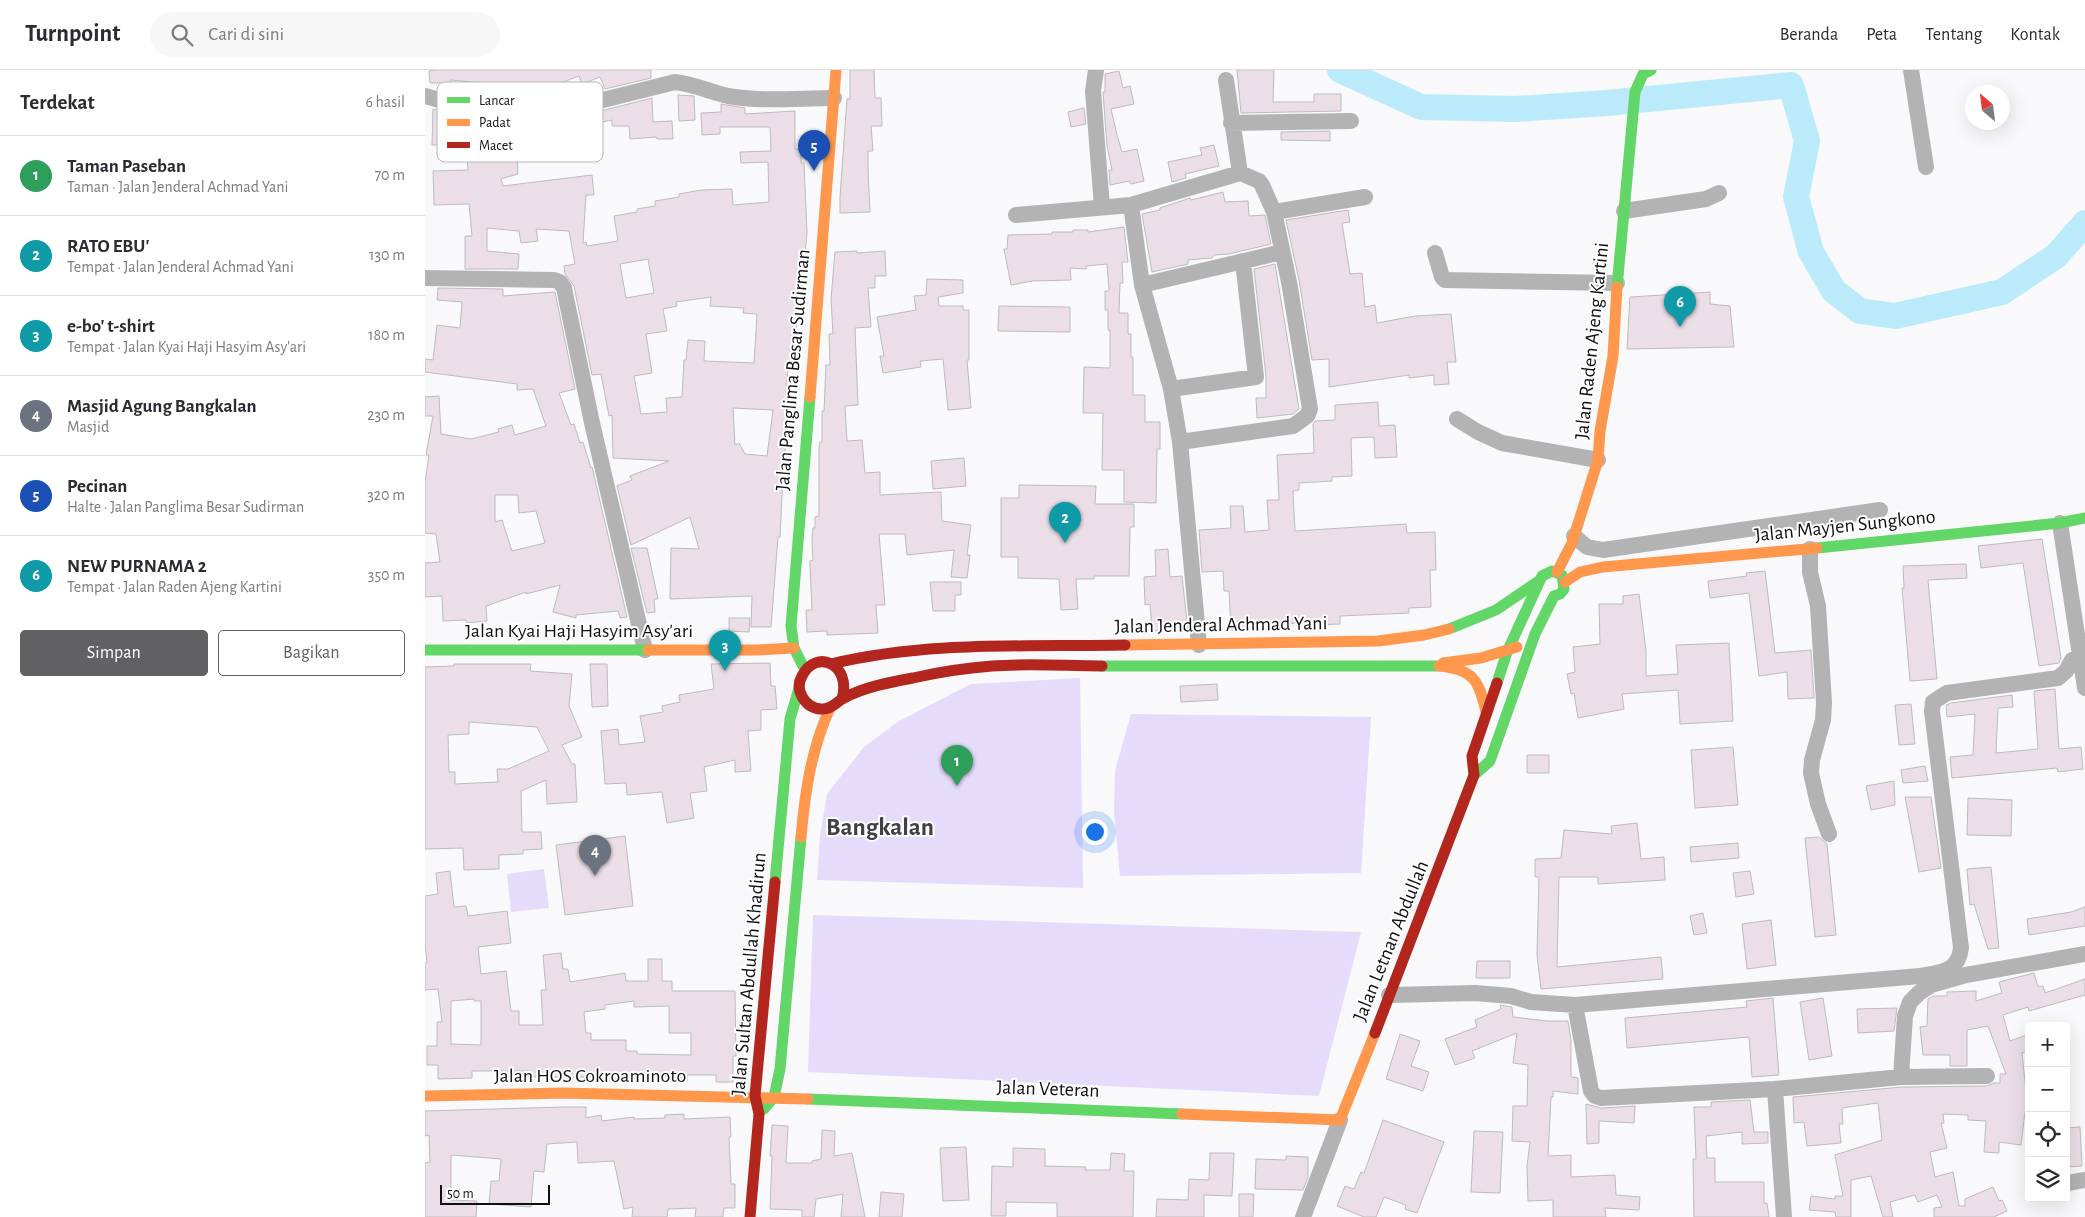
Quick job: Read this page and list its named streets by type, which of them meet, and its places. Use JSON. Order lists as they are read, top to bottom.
{
  "streets": {
    "street": [
      "Jalan Raden Ajeng Kartini",
      "Jalan Panglima Besar Sudirman",
      "Jalan Mayjen Sungkono",
      "Jalan Jenderal Achmad Yani",
      "Jalan Kyai Haji Hasyim Asy'ari",
      "Jalan Letnan Abdullah",
      "Jalan Sultan Abdullah Khadirun",
      "Jalan HOS Cokroaminoto",
      "Jalan Veteran"
    ]
  },
  "crossings": [
    ["Jalan Raden Ajeng Kartini", "Jalan Mayjen Sungkono"],
    ["Jalan Raden Ajeng Kartini", "Jalan Jenderal Achmad Yani"],
    ["Jalan Raden Ajeng Kartini", "Jalan Letnan Abdullah"],
    ["Jalan Panglima Besar Sudirman", "Jalan Jenderal Achmad Yani"],
    ["Jalan Panglima Besar Sudirman", "Jalan Kyai Haji Hasyim Asy'ari"],
    ["Jalan Panglima Besar Sudirman", "Jalan Sultan Abdullah Khadirun"],
    ["Jalan Mayjen Sungkono", "Jalan Jenderal Achmad Yani"],
    ["Jalan Mayjen Sungkono", "Jalan Letnan Abdullah"],
    ["Jalan Jenderal Achmad Yani", "Jalan Letnan Abdullah"],
    ["Jalan Jenderal Achmad Yani", "Jalan Sultan Abdullah Khadirun"],
    ["Jalan Letnan Abdullah", "Jalan Veteran"],
    ["Jalan Sultan Abdullah Khadirun", "Jalan HOS Cokroaminoto"],
    ["Jalan Sultan Abdullah Khadirun", "Jalan Veteran"],
    ["Jalan HOS Cokroaminoto", "Jalan Veteran"]
  ],
  "districts": ["Bangkalan"],
  "legend": ["Lancar", "Padat", "Macet"],
  "scale_bar": "50 m",
  "north": "top left",
  "page": {
    "header": "Turnpoint",
    "search": "Cari di sini",
    "nav": [
      "Beranda",
      "Peta",
      "Tentang",
      "Kontak"
    ],
    "heading": ["Terdekat", "6 hasil"],
    "pins": [
      "5",
      "6",
      "2",
      "3",
      "1",
      "4"
    ],
    "list": [
      {
        "mark": "1",
        "name": "Taman Paseban",
        "note": "Taman · Jalan Jenderal Achmad Yani",
        "value": "70 m"
      },
      {
        "mark": "2",
        "name": "RATO EBU'",
        "note": "Tempat · Jalan Jenderal Achmad Yani",
        "value": "130 m"
      },
      {
        "mark": "3",
        "name": "e-bo' t-shirt",
        "note": "Tempat · Jalan Kyai Haji Hasyim Asy'ari",
        "value": "180 m"
      },
      {
        "mark": "4",
        "name": "Masjid Agung Bangkalan",
        "note": "Masjid",
        "value": "230 m"
      },
      {
        "mark": "5",
        "name": "Pecinan",
        "note": "Halte · Jalan Panglima Besar Sudirman",
        "value": "320 m"
      },
      {
        "mark": "6",
        "name": "NEW PURNAMA 2",
        "note": "Tempat · Jalan Raden Ajeng Kartini",
        "value": "350 m"
      }
    ],
    "buttons": ["Simpan", "Bagikan"],
    "map_buttons": ["+", "−"],
    "scale": "50 m"
  }
}
